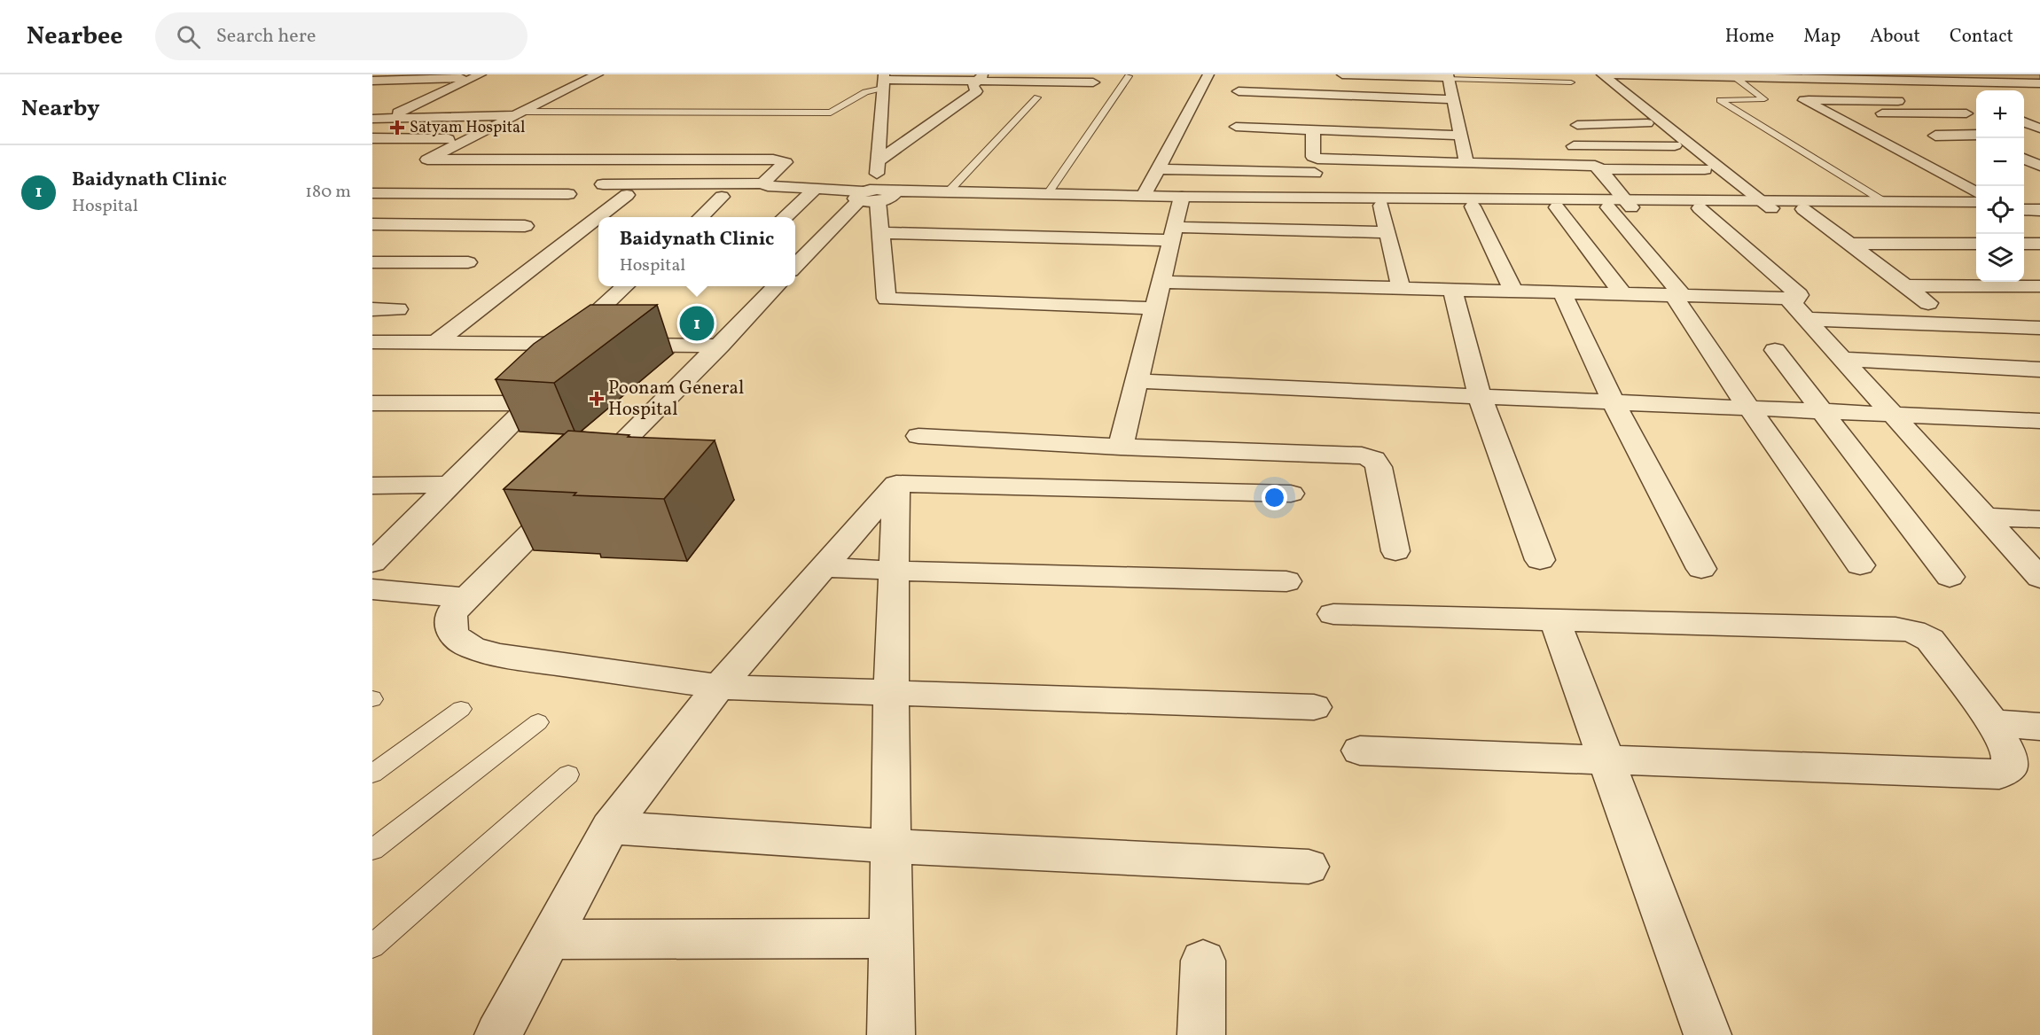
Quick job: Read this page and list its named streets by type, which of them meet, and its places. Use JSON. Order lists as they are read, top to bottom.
{
  "places": {
    "health": ["Satyam Hospital", "Poonam General Hospital"]
  },
  "page": {
    "header": "Nearbee",
    "search": "Search here",
    "nav": [
      "Home",
      "Map",
      "About",
      "Contact"
    ],
    "heading": "Nearby",
    "map_buttons": ["+", "−"],
    "list": [
      {
        "mark": "1",
        "name": "Baidynath Clinic",
        "note": "Hospital",
        "value": "180 m"
      }
    ],
    "popup": ["Baidynath Clinic", "Hospital"],
    "pins": "1"
  }
}
